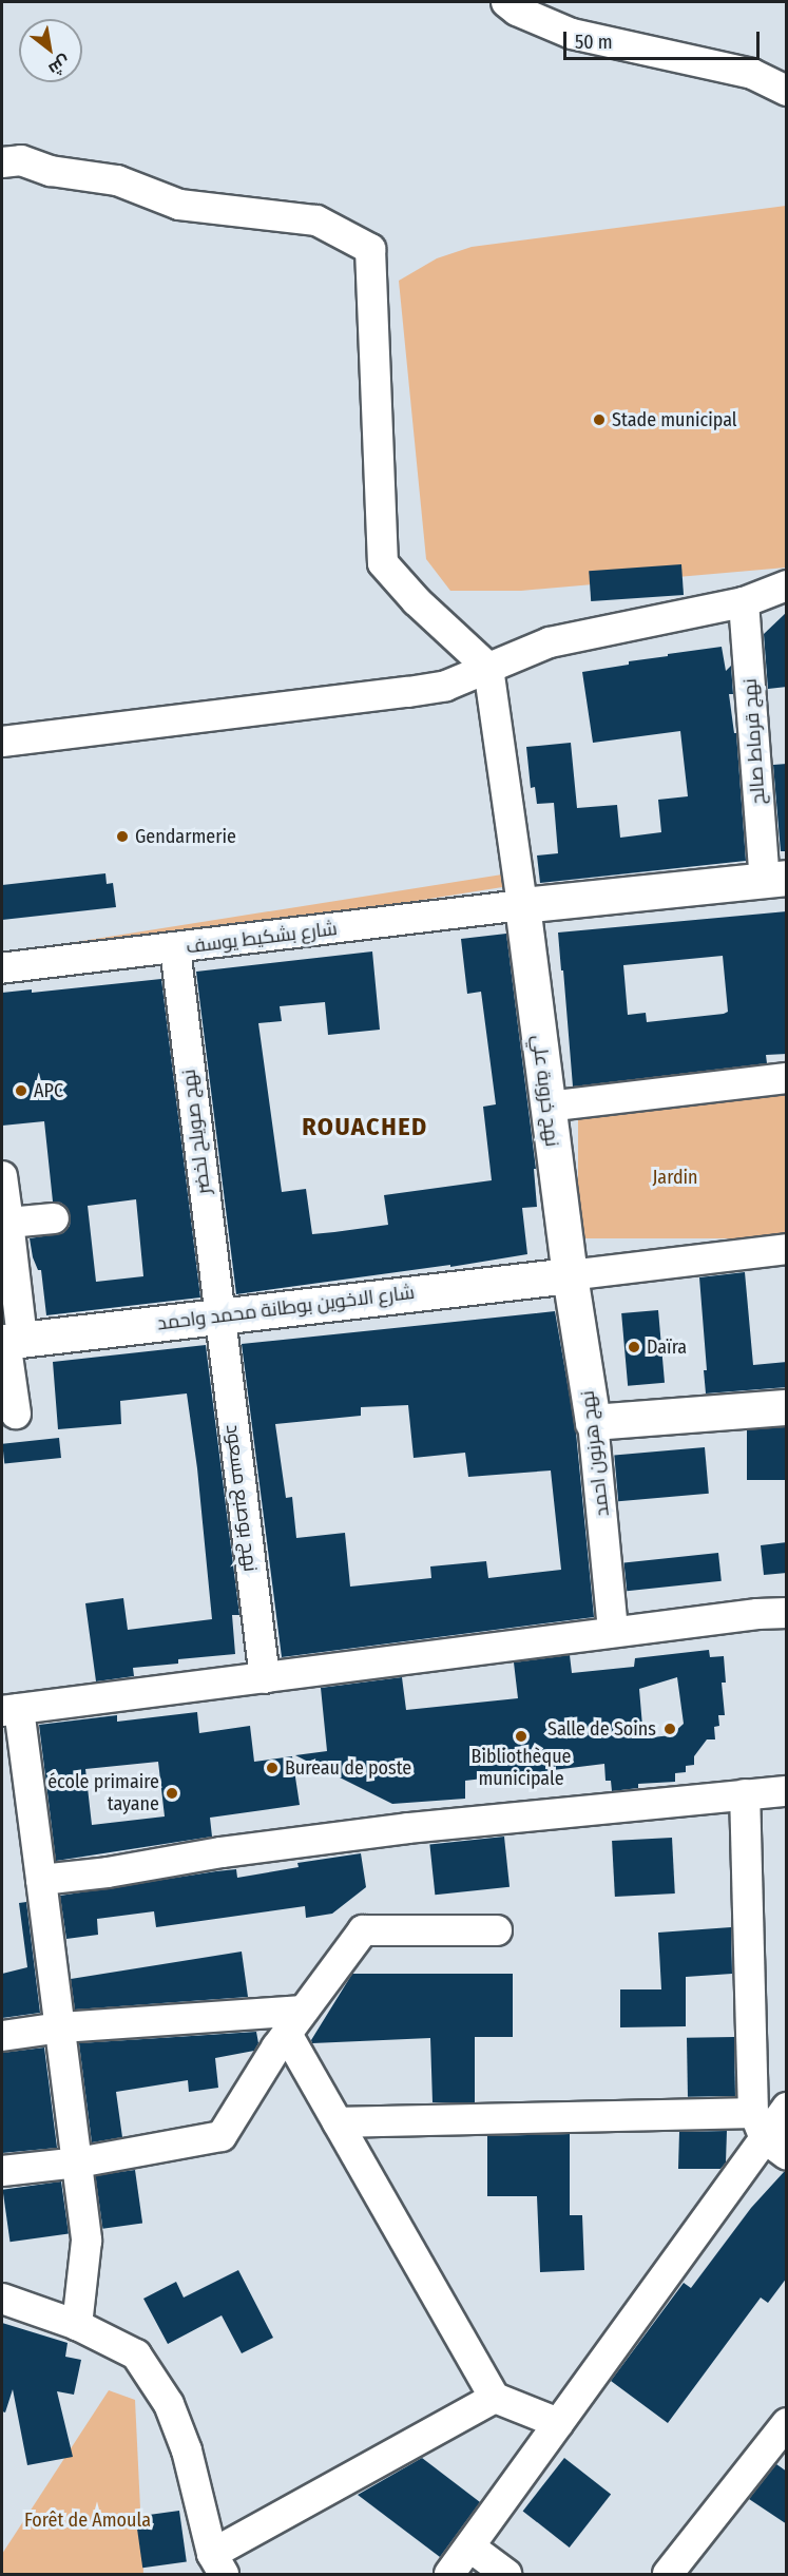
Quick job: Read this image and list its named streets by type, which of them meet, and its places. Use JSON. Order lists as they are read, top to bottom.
{
  "streets": {
    "main road": ["نهج خروبة علي", "شارع الاخوين بوطانة محمد واحمد", "نهج هرنون احمد"],
    "street": [
      "نهج قرماط صالح",
      "شارع بشكيط يوسف",
      "نهج صويلح لخضر",
      "نهج بوصبع مسعود"
    ]
  },
  "crossings": [
    ["شارع بشكيط يوسف", "نهج خروبة علي"],
    ["شارع بشكيط يوسف", "نهج صويلح لخضر"],
    ["نهج خروبة علي", "شارع الاخوين بوطانة محمد واحمد"],
    ["نهج خروبة علي", "نهج هرنون احمد"],
    ["نهج صويلح لخضر", "شارع الاخوين بوطانة محمد واحمد"],
    ["نهج صويلح لخضر", "نهج بوصبع مسعود"],
    ["شارع الاخوين بوطانة محمد واحمد", "نهج هرنون احمد"],
    ["شارع الاخوين بوطانة محمد واحمد", "نهج بوصبع مسعود"]
  ],
  "districts": ["ROUACHED"],
  "parks": ["Jardin", "Forêt de Amoula"],
  "places": [
    "Stade municipal",
    "Gendarmerie",
    "APC",
    "Daïra",
    "Salle de Soins",
    "Bibliothèque municipale",
    "Bureau de poste",
    "école primaire tayane"
  ],
  "scale_bar": "50 m",
  "north": "bottom right"
}
